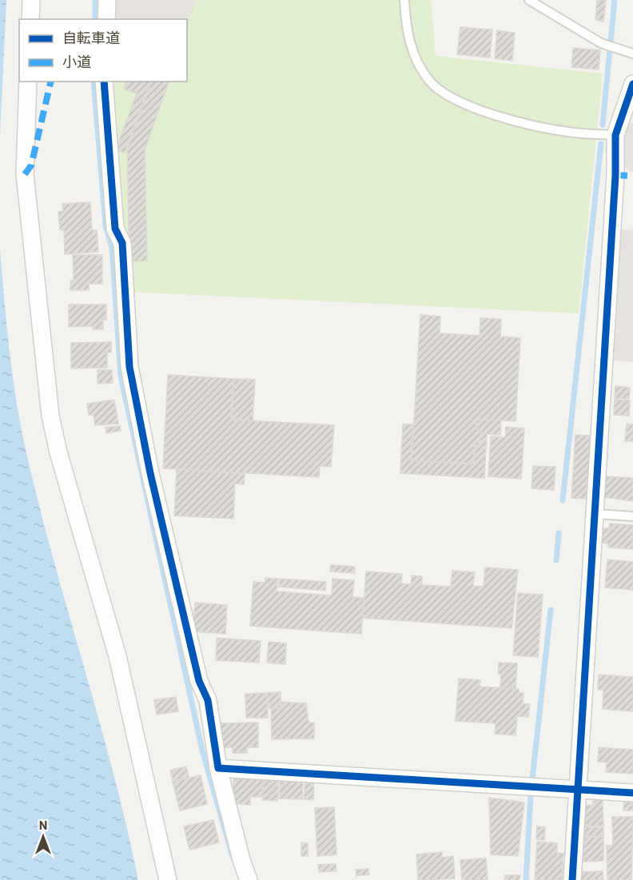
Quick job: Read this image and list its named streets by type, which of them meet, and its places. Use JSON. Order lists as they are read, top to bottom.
{
  "legend": ["自転車道", "小道"],
  "north": "top"
}
